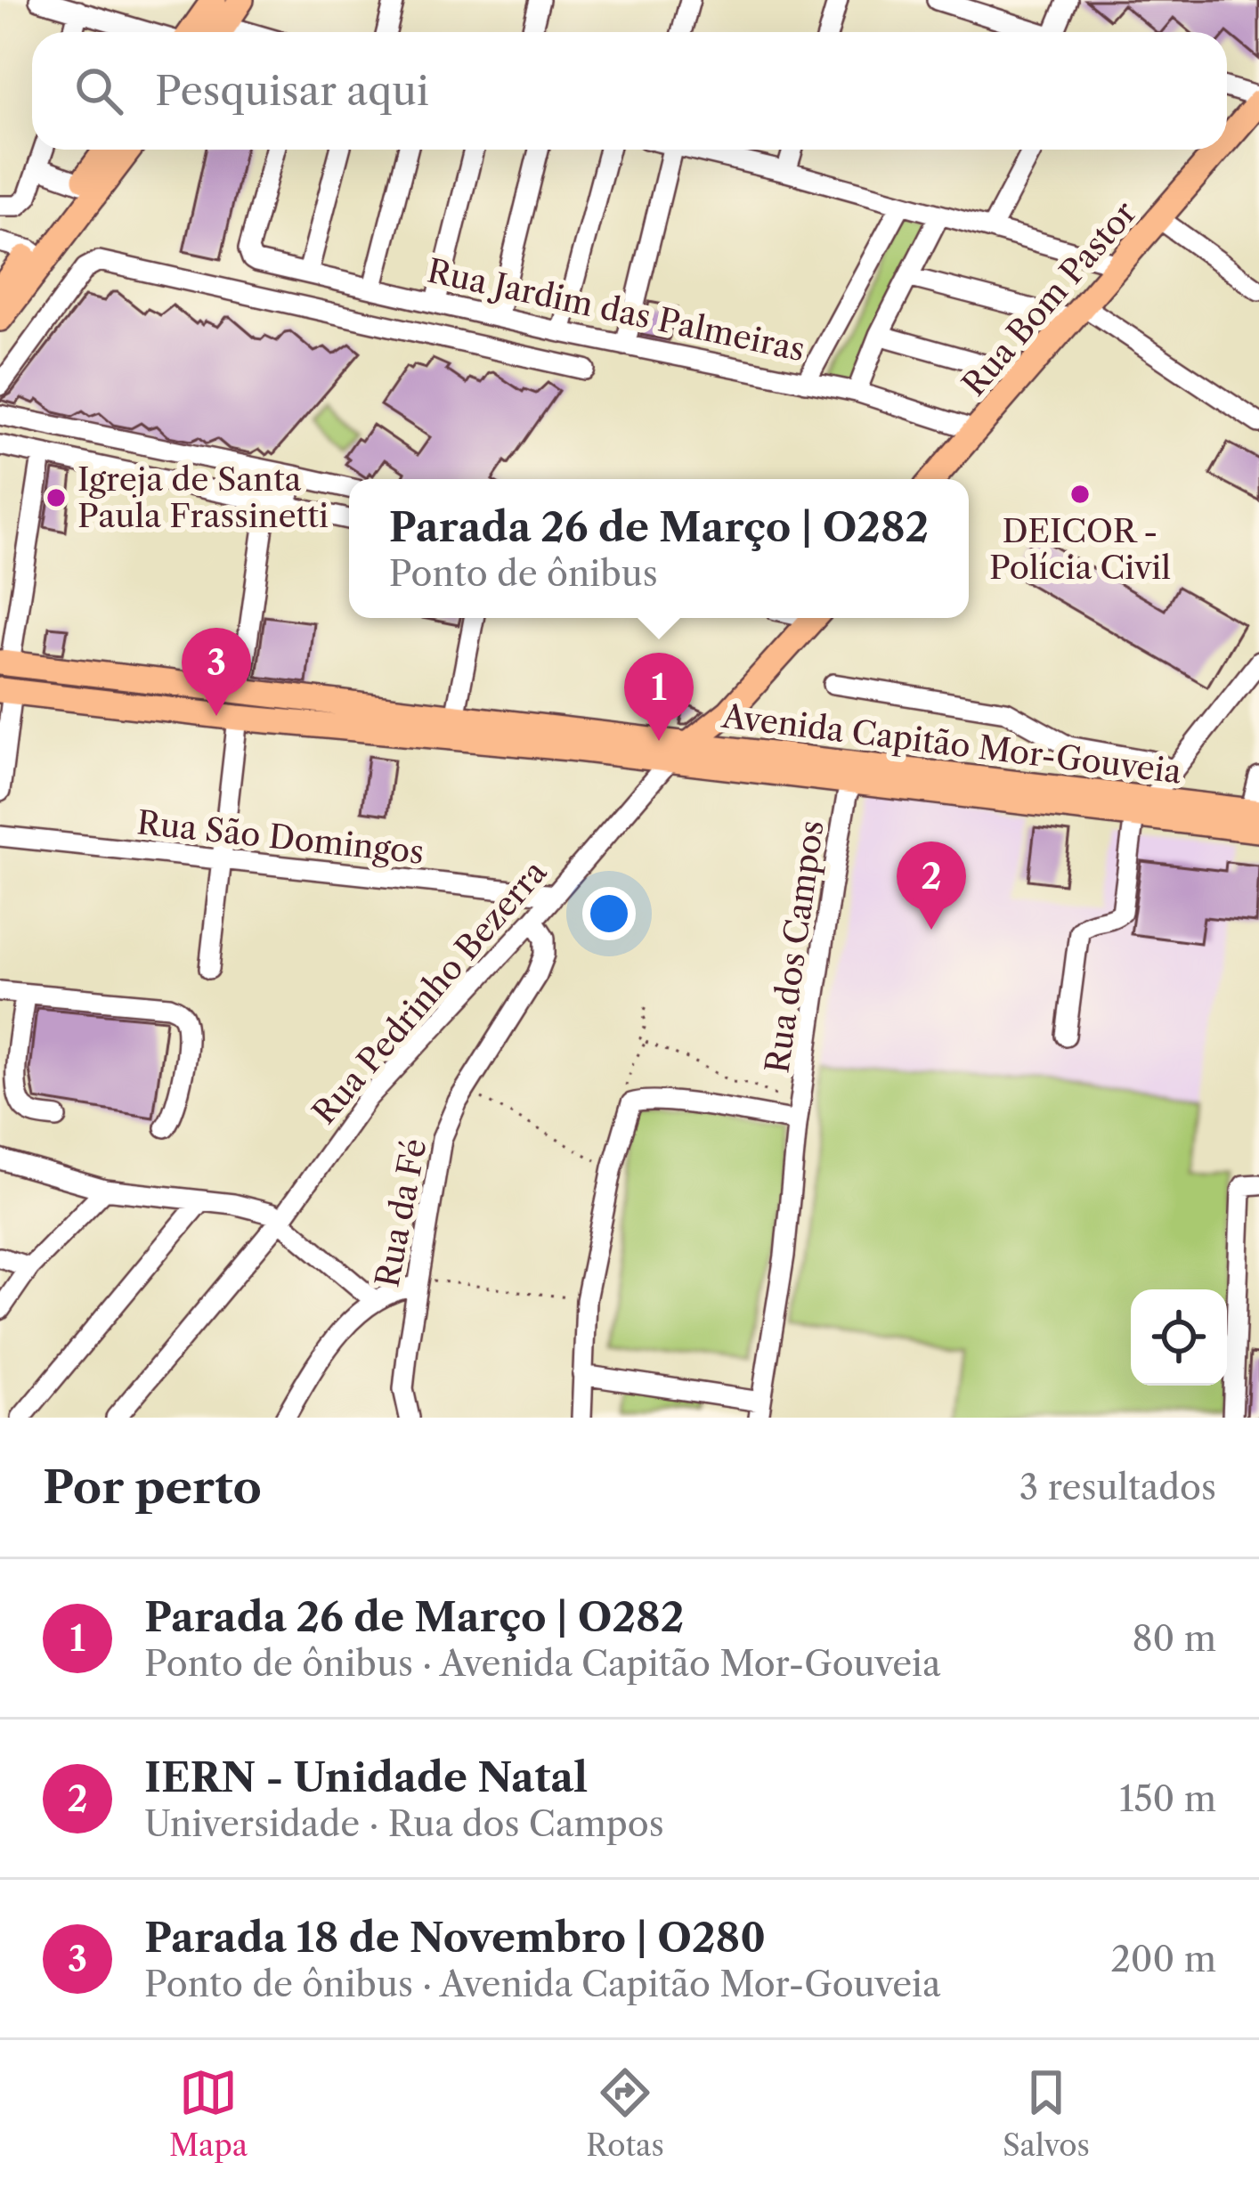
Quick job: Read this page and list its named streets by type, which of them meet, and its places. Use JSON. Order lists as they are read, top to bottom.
{
  "streets": {
    "main road": ["Rua Bom Pastor", "Avenida Capitão Mor-Gouveia"],
    "street": [
      "Rua Jardim das Palmeiras",
      "Rua São Domingos",
      "Rua dos Campos",
      "Rua Pedrinho Bezerra",
      "Rua da Fé"
    ]
  },
  "crossings": [
    ["Rua Bom Pastor", "Rua Jardim das Palmeiras"],
    ["Avenida Capitão Mor-Gouveia", "Rua dos Campos"],
    ["Avenida Capitão Mor-Gouveia", "Rua Pedrinho Bezerra"],
    ["Rua São Domingos", "Rua Pedrinho Bezerra"],
    ["Rua Pedrinho Bezerra", "Rua da Fé"]
  ],
  "places": ["DEICOR - Polícia Civil", "Igreja de Santa Paula Frassinetti"],
  "page": {
    "search": "Pesquisar aqui",
    "popup": ["Parada 26 de Março | O282", "Ponto de ônibus"],
    "pins": ["3", "1", "2"],
    "heading": ["Por perto", "3 resultados"],
    "list": [
      {
        "mark": "1",
        "name": "Parada 26 de Março | O282",
        "note": "Ponto de ônibus · Avenida Capitão Mor-Gouveia",
        "value": "80 m"
      },
      {
        "mark": "2",
        "name": "IERN - Unidade Natal",
        "note": "Universidade · Rua dos Campos",
        "value": "150 m"
      },
      {
        "mark": "3",
        "name": "Parada 18 de Novembro | O280",
        "note": "Ponto de ônibus · Avenida Capitão Mor-Gouveia",
        "value": "200 m"
      }
    ],
    "nav": ["Mapa", "Rotas", "Salvos"]
  }
}
